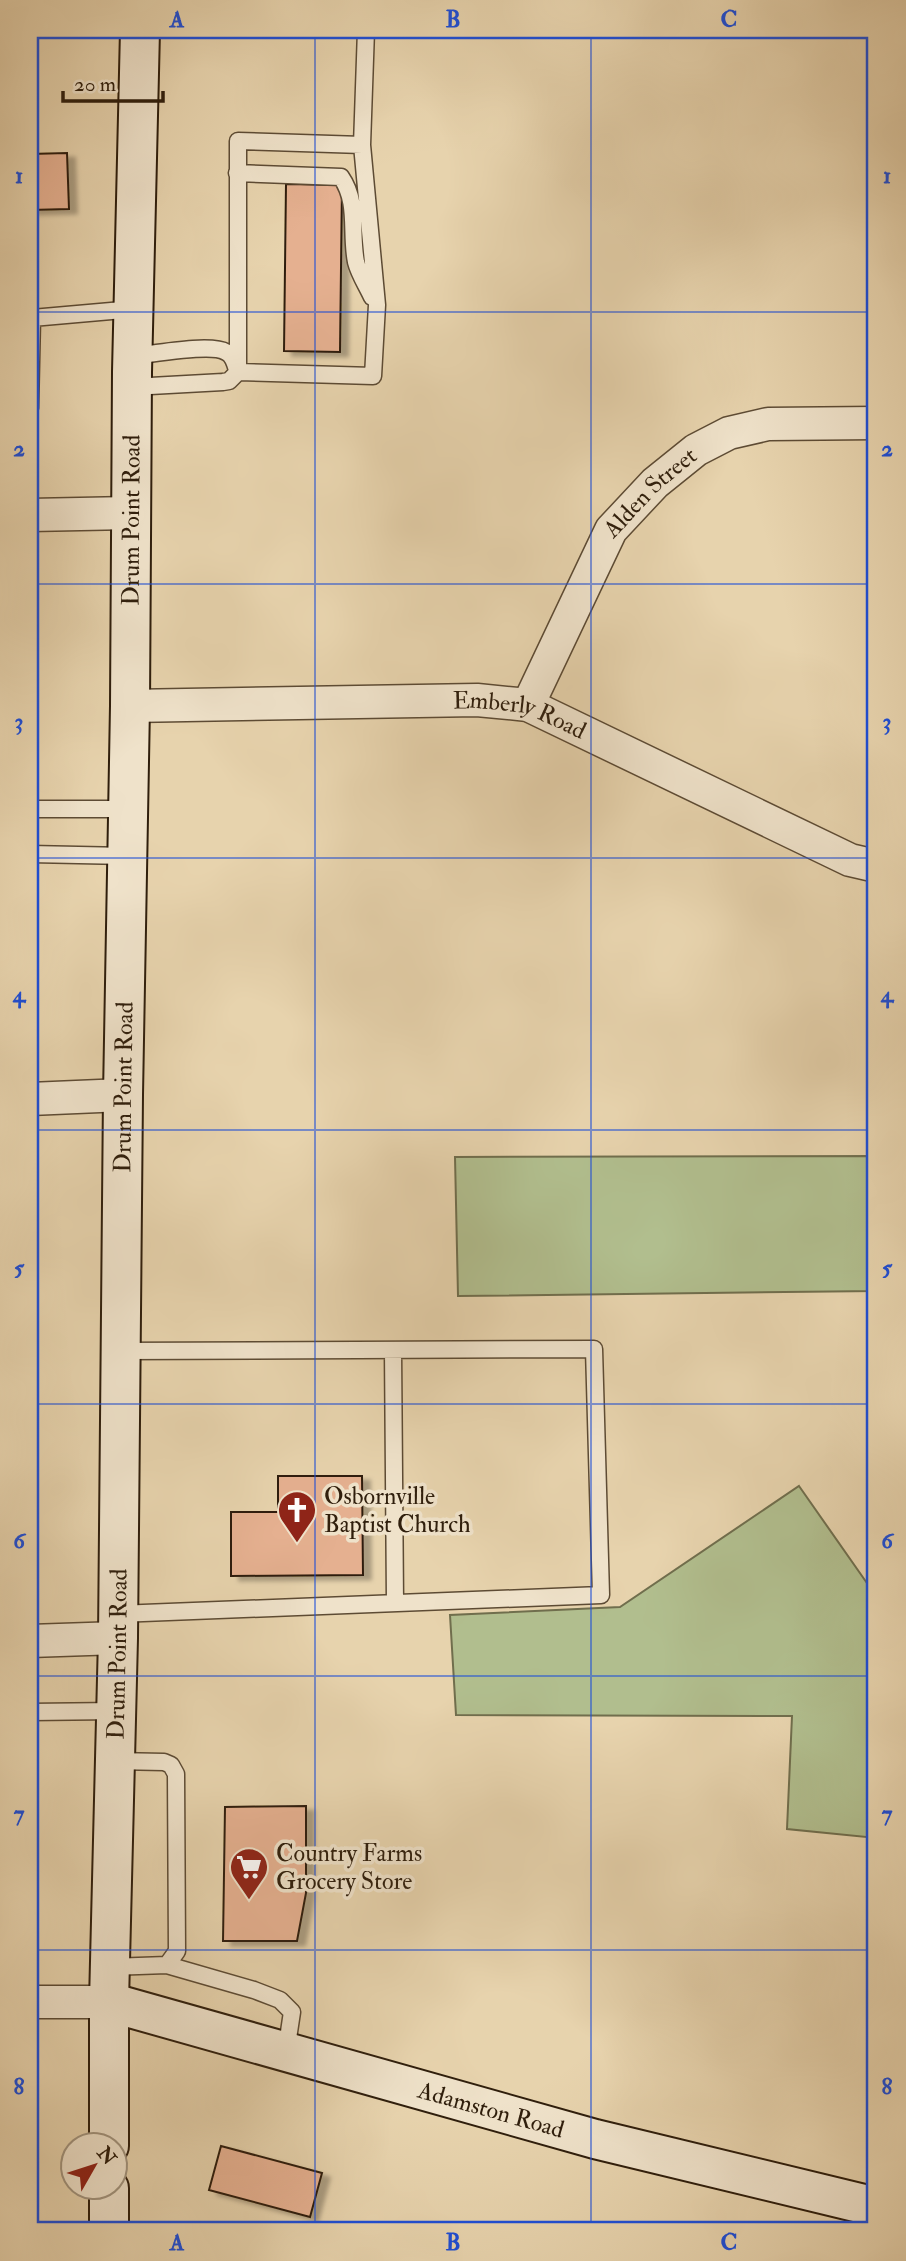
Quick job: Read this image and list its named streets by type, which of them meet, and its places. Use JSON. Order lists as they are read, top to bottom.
{
  "streets": {
    "street": [
      "Alden Street",
      "Drum Point Road",
      "Emberly Road",
      "Adamston Road"
    ]
  },
  "crossings": [
    ["Alden Street", "Emberly Road"],
    ["Drum Point Road", "Emberly Road"],
    ["Drum Point Road", "Adamston Road"]
  ],
  "places": {
    "church": ["Osbornville Baptist Church"],
    "supermarket": ["Country Farms Grocery Store"]
  },
  "scale_bar": "20 m",
  "north": "top right",
  "grid": {
    "columns": ["A", "B", "C"],
    "rows": [
      "1",
      "2",
      "3",
      "4",
      "5",
      "6",
      "7",
      "8"
    ]
  }
}
